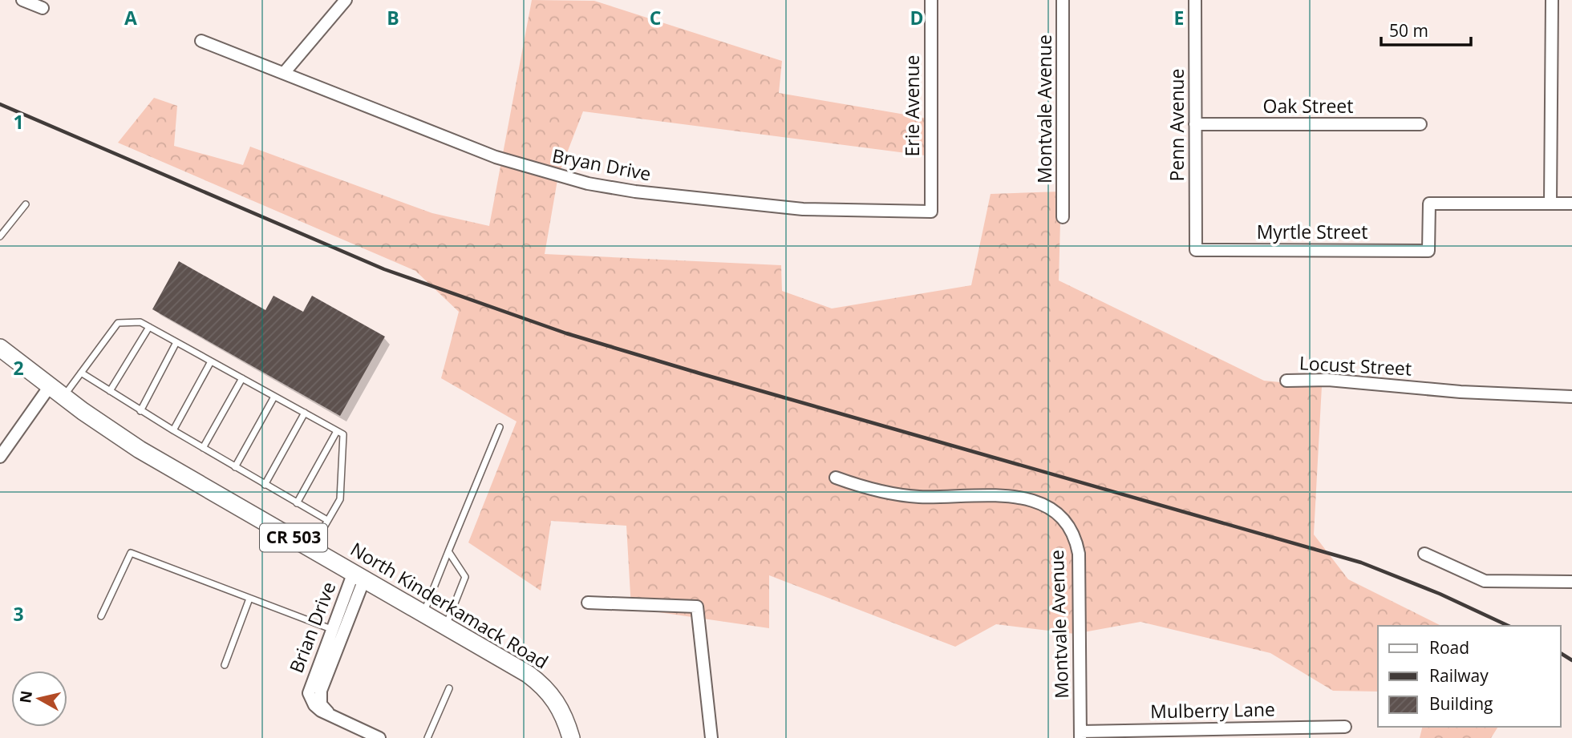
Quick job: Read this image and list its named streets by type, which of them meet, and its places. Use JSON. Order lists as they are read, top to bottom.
{
  "streets": {
    "main road": ["CR 503", "North Kinderkamack Road"],
    "street": [
      "Erie Avenue",
      "Oak Street",
      "Montvale Avenue",
      "Penn Avenue",
      "Bryan Drive",
      "Myrtle Street",
      "Locust Street",
      "Brian Drive",
      "Mulberry Lane"
    ]
  },
  "crossings": [
    ["Erie Avenue", "Bryan Drive"],
    ["Oak Street", "Penn Avenue"],
    ["Montvale Avenue", "Mulberry Lane"],
    ["Penn Avenue", "Myrtle Street"],
    ["North Kinderkamack Road", "Brian Drive"]
  ],
  "legend": ["Road", "Railway", "Building"],
  "scale_bar": "50 m",
  "north": "left",
  "grid": {
    "columns": [
      "A",
      "B",
      "C",
      "D",
      "E"
    ],
    "rows": ["1", "2", "3"]
  }
}
